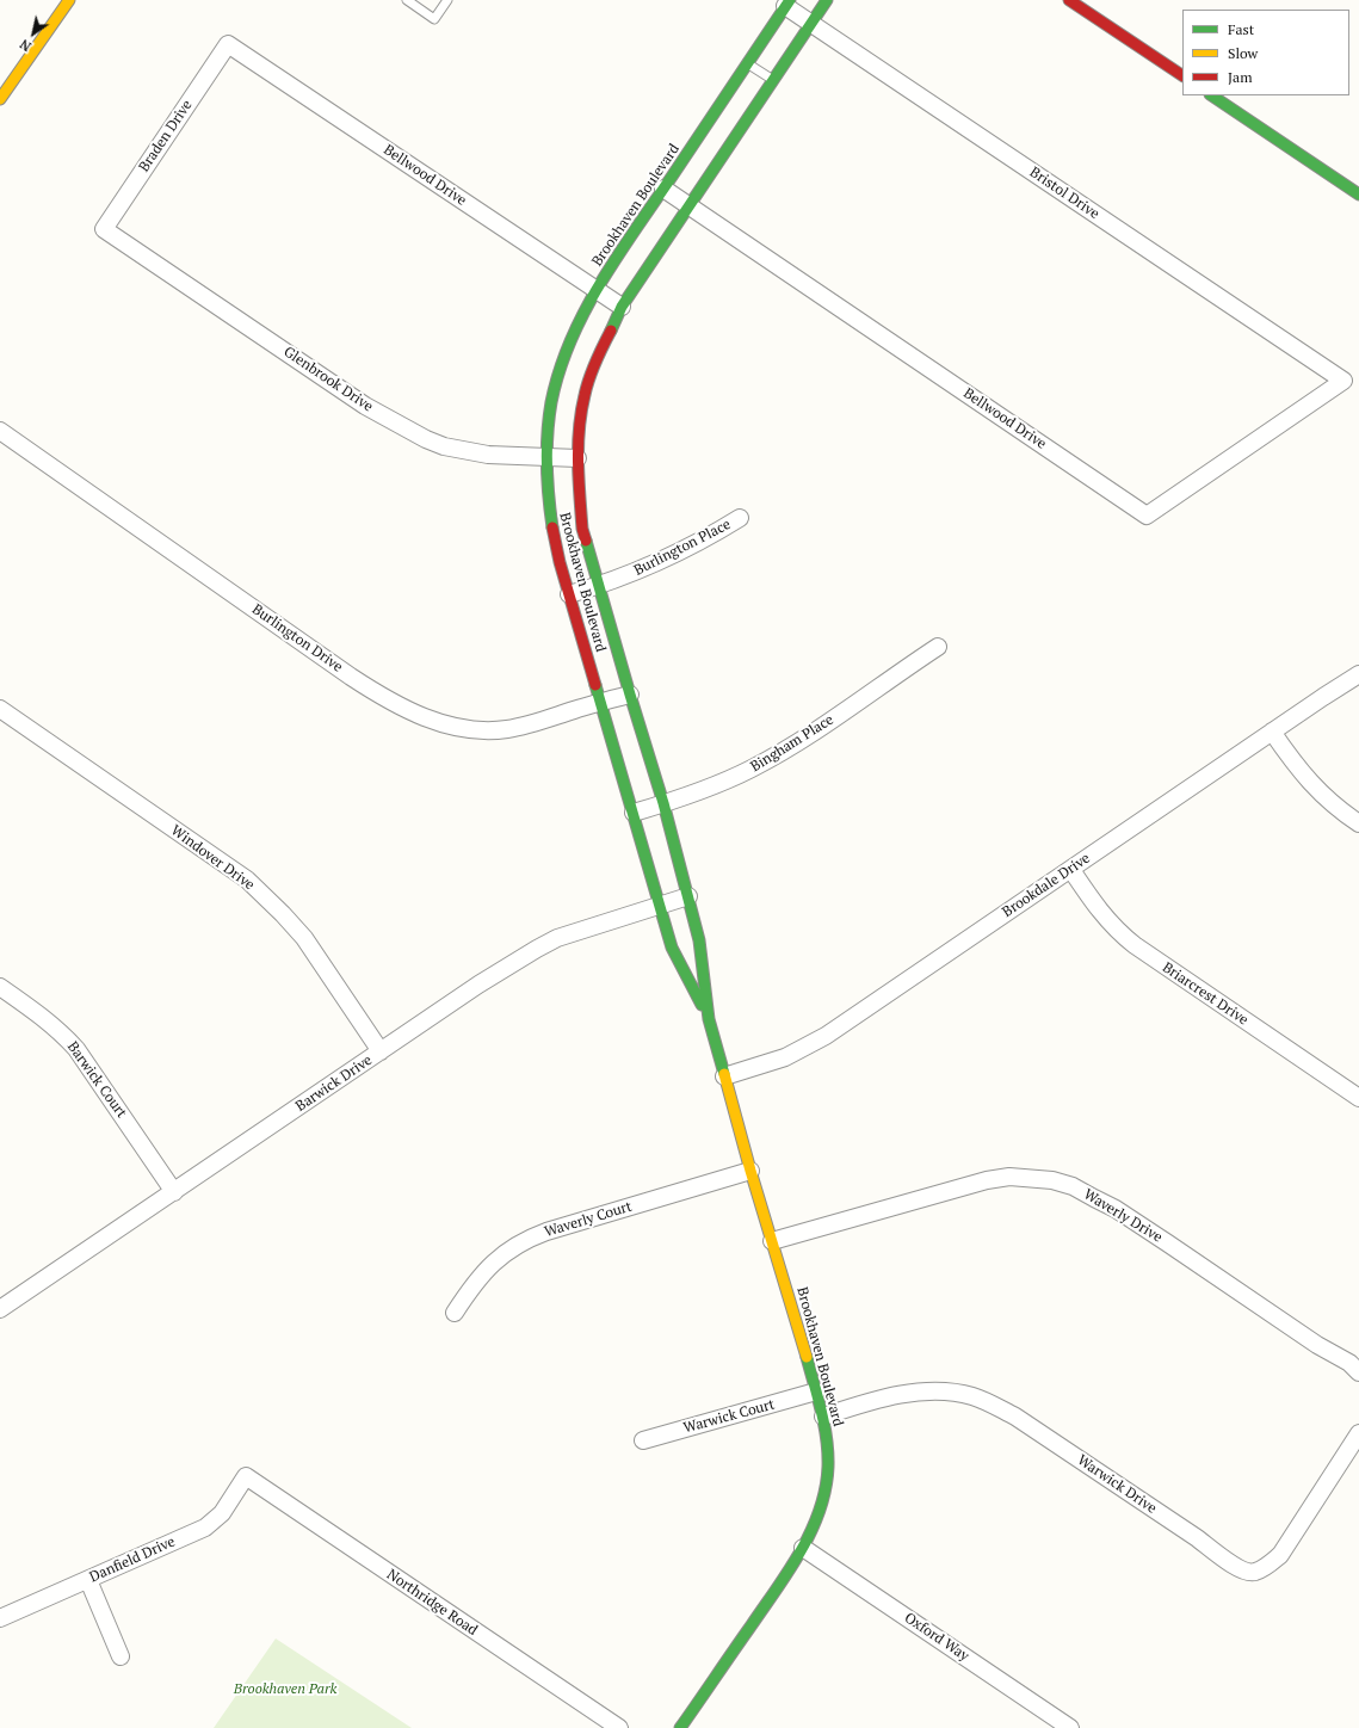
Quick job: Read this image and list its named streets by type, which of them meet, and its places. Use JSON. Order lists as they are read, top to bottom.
{
  "streets": {
    "street": [
      "Braden Drive",
      "Bellwood Drive",
      "Bristol Drive",
      "Brookhaven Boulevard",
      "Glenbrook Drive",
      "Burlington Place",
      "Burlington Drive",
      "Bingham Place",
      "Windover Drive",
      "Brookdale Drive",
      "Briarcrest Drive",
      "Barwick Court",
      "Barwick Drive",
      "Waverly Drive",
      "Waverly Court",
      "Warwick Court",
      "Warwick Drive",
      "Danfield Drive",
      "Northridge Road",
      "Oxford Way"
    ]
  },
  "crossings": [
    ["Braden Drive", "Bellwood Drive"],
    ["Braden Drive", "Glenbrook Drive"],
    ["Bellwood Drive", "Bristol Drive"],
    ["Bellwood Drive", "Brookhaven Boulevard"],
    ["Bristol Drive", "Brookhaven Boulevard"],
    ["Brookhaven Boulevard", "Glenbrook Drive"],
    ["Brookhaven Boulevard", "Burlington Place"],
    ["Brookhaven Boulevard", "Burlington Drive"],
    ["Brookhaven Boulevard", "Bingham Place"],
    ["Brookhaven Boulevard", "Brookdale Drive"],
    ["Brookhaven Boulevard", "Barwick Drive"],
    ["Brookhaven Boulevard", "Waverly Drive"],
    ["Brookhaven Boulevard", "Waverly Court"],
    ["Brookhaven Boulevard", "Warwick Court"],
    ["Brookhaven Boulevard", "Warwick Drive"],
    ["Brookhaven Boulevard", "Oxford Way"],
    ["Windover Drive", "Barwick Drive"],
    ["Brookdale Drive", "Briarcrest Drive"],
    ["Barwick Court", "Barwick Drive"],
    ["Danfield Drive", "Northridge Road"]
  ],
  "parks": ["Brookhaven Park"],
  "legend": ["Fast", "Slow", "Jam"],
  "north": "bottom left"
}
